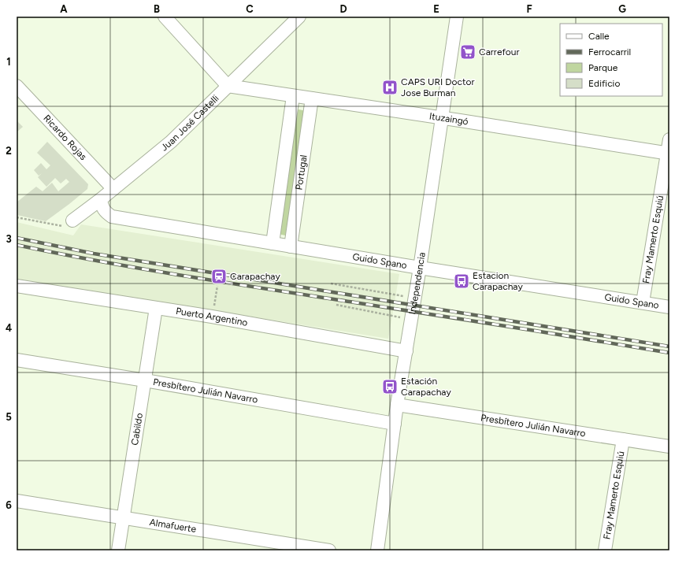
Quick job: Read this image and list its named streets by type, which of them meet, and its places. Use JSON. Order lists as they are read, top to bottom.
{
  "streets": {
    "street": [
      "Ituzaingó",
      "Juan José Castelli",
      "Ricardo Rojas",
      "Portugal",
      "Fray Mamerto Esquiú",
      "Guido Spano",
      "Independencia",
      "Puerto Argentino",
      "Presbítero Julián Navarro",
      "Cabildo",
      "Almafuerte"
    ]
  },
  "crossings": [
    ["Ituzaingó", "Juan José Castelli"],
    ["Ituzaingó", "Portugal"],
    ["Ituzaingó", "Fray Mamerto Esquiú"],
    ["Ituzaingó", "Independencia"],
    ["Juan José Castelli", "Ricardo Rojas"],
    ["Juan José Castelli", "Guido Spano"],
    ["Portugal", "Guido Spano"],
    ["Fray Mamerto Esquiú", "Guido Spano"],
    ["Fray Mamerto Esquiú", "Presbítero Julián Navarro"],
    ["Guido Spano", "Independencia"],
    ["Independencia", "Puerto Argentino"],
    ["Independencia", "Presbítero Julián Navarro"],
    ["Puerto Argentino", "Cabildo"],
    ["Presbítero Julián Navarro", "Cabildo"],
    ["Cabildo", "Almafuerte"]
  ],
  "places": {
    "supermarket": ["Carrefour"],
    "hospital": ["CAPS URI Doctor Jose Burman"],
    "station": ["Carapachay"],
    "bus stop": ["Estacion Carapachay", "Estación Carapachay"]
  },
  "legend": [
    "Calle",
    "Ferrocarril",
    "Parque",
    "Edificio"
  ],
  "grid": {
    "columns": [
      "A",
      "B",
      "C",
      "D",
      "E",
      "F",
      "G"
    ],
    "rows": [
      "1",
      "2",
      "3",
      "4",
      "5",
      "6"
    ]
  }
}
